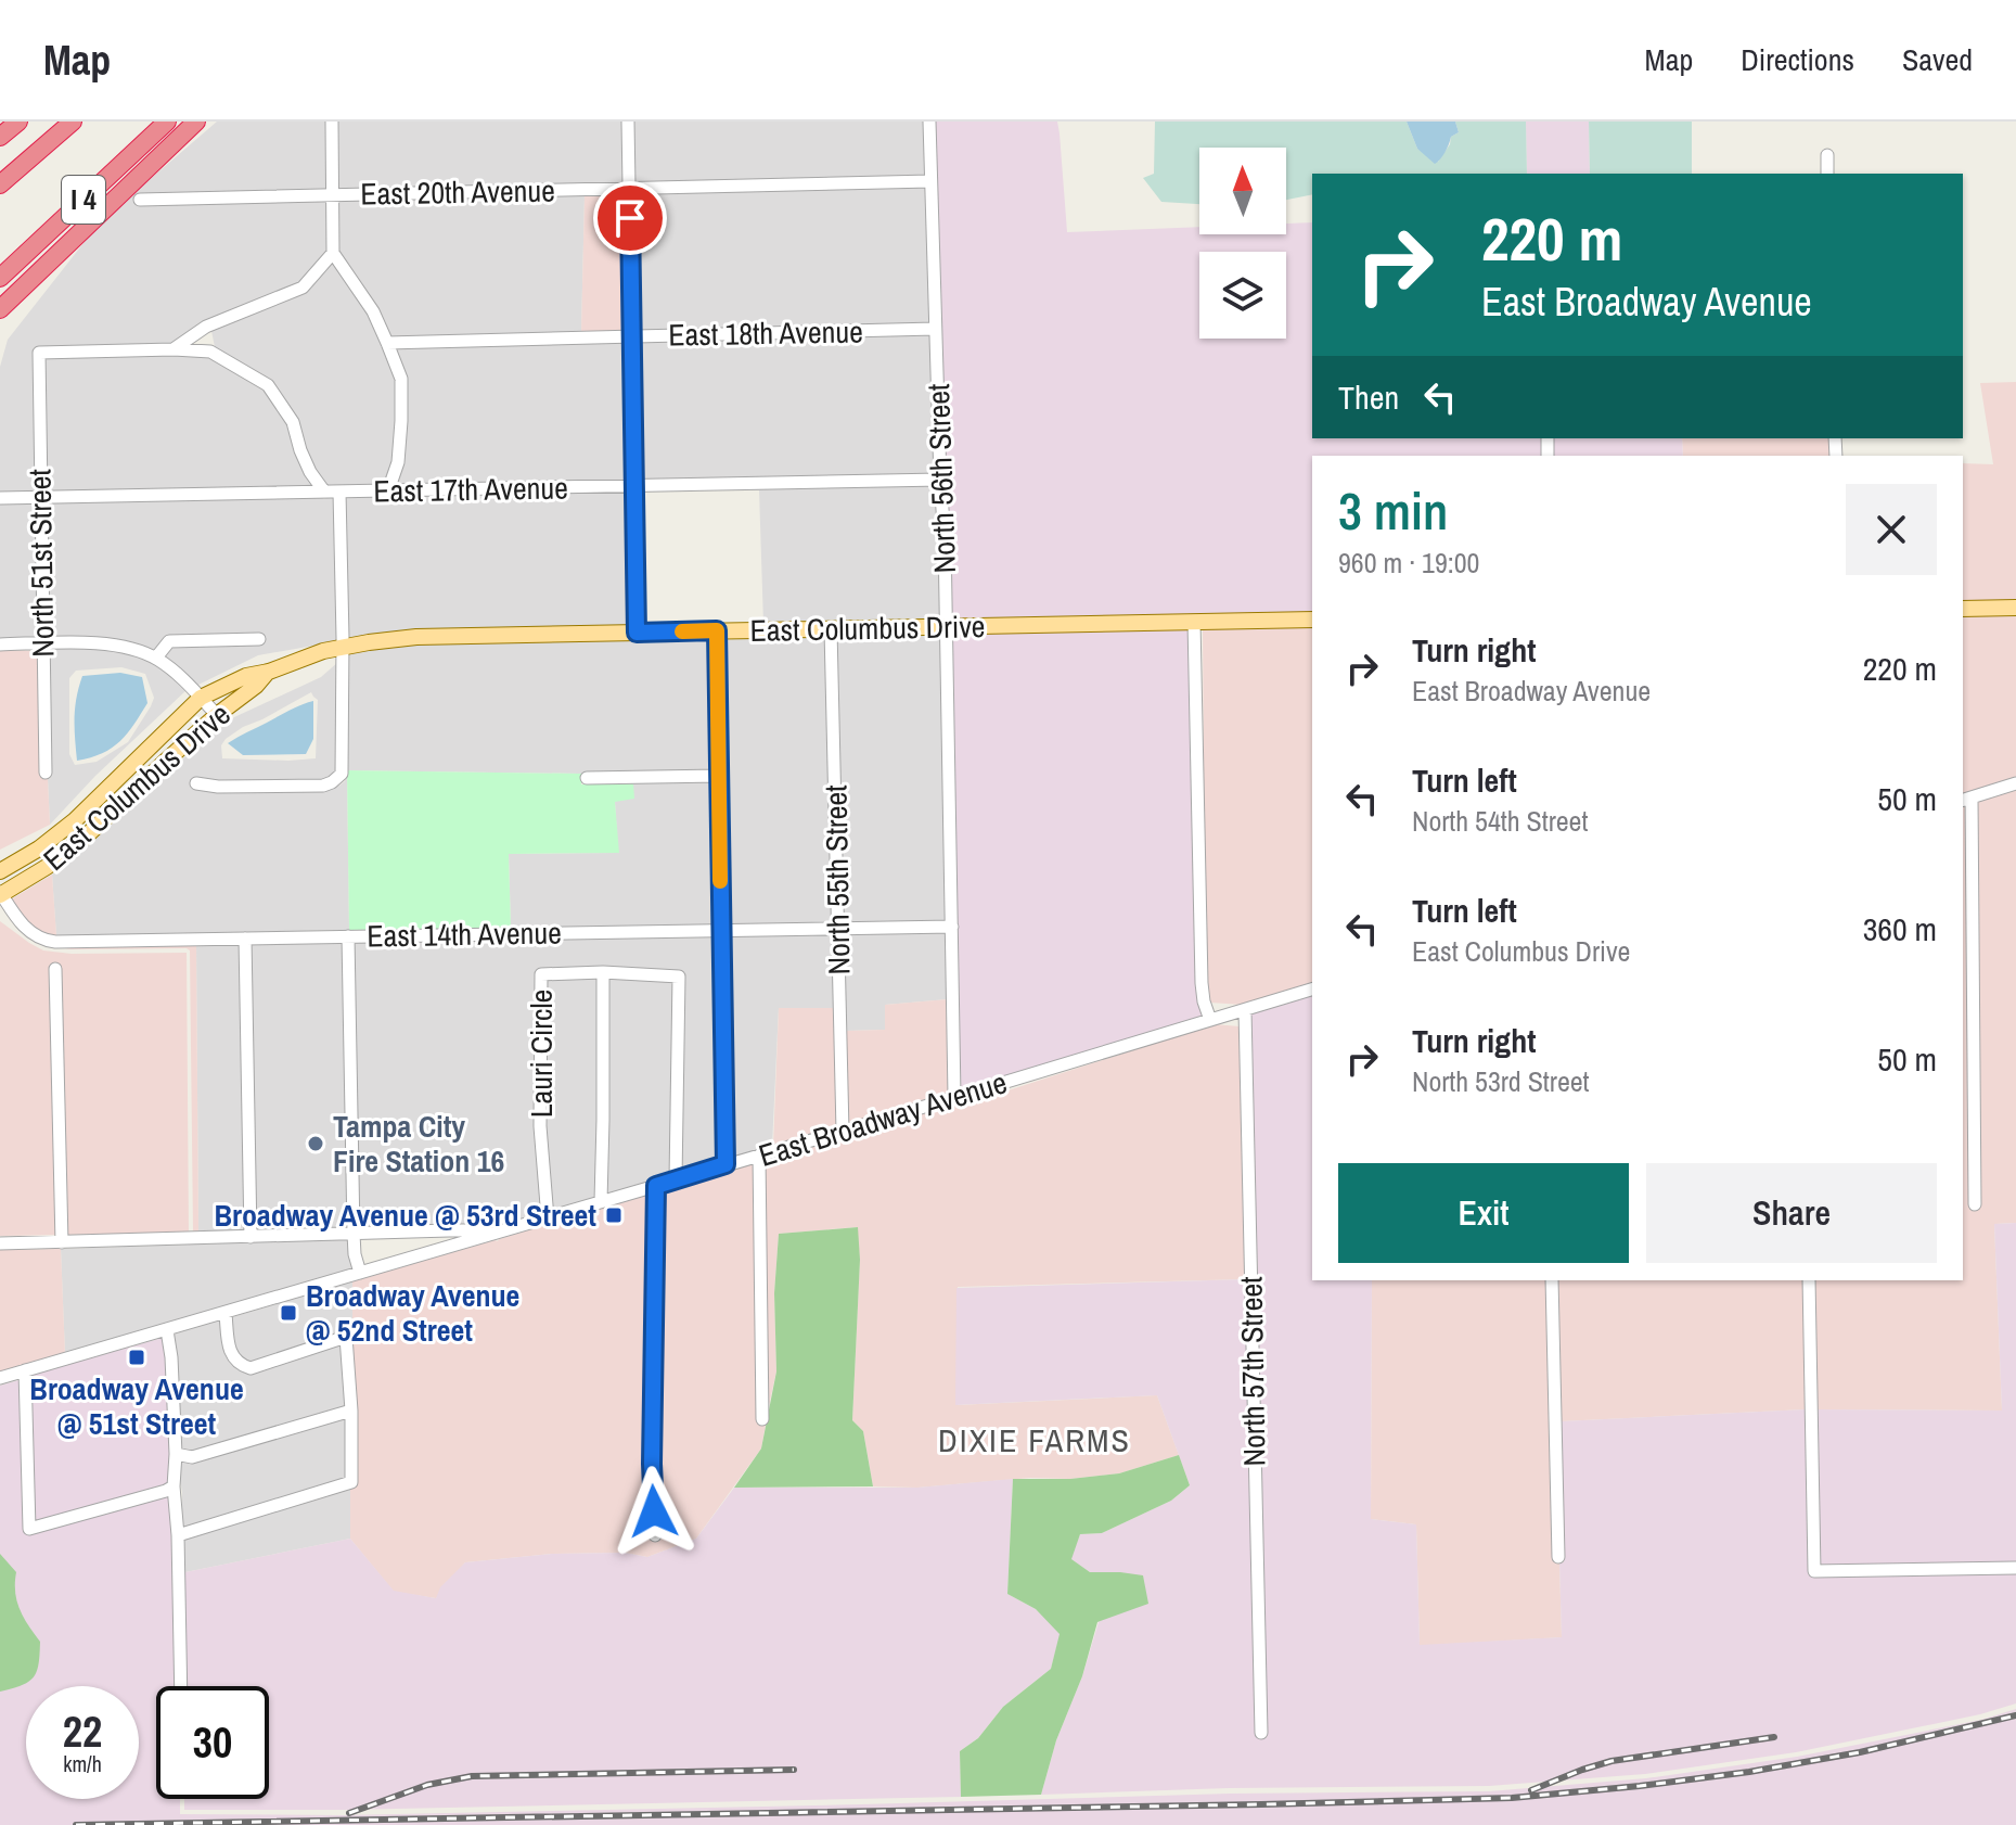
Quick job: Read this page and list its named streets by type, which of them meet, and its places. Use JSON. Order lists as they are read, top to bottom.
{
  "streets": {
    "highway": ["I 4"],
    "main road": ["East Columbus Drive"],
    "street": [
      "East 20th Avenue",
      "East 18th Avenue",
      "North 56th Street",
      "East 17th Avenue",
      "North 51st Street",
      "North 55th Street",
      "East 14th Avenue",
      "Lauri Circle",
      "East Broadway Avenue",
      "North 57th Street"
    ]
  },
  "crossings": [
    ["East 20th Avenue", "North 56th Street"],
    ["East 18th Avenue", "North 56th Street"],
    ["North 56th Street", "East 17th Avenue"],
    ["North 56th Street", "East Columbus Drive"],
    ["North 56th Street", "East 14th Avenue"],
    ["North 56th Street", "East Broadway Avenue"],
    ["East 17th Avenue", "North 51st Street"],
    ["East Columbus Drive", "North 55th Street"],
    ["East Columbus Drive", "East 14th Avenue"],
    ["North 55th Street", "East 14th Avenue"],
    ["North 55th Street", "East Broadway Avenue"],
    ["Lauri Circle", "East Broadway Avenue"],
    ["East Broadway Avenue", "North 57th Street"]
  ],
  "districts": ["DIXIE FARMS"],
  "places": {
    "other": ["Tampa City Fire Station 16"],
    "transit": ["Broadway Avenue @ 53rd Street", "Broadway Avenue @ 52nd Street", "Broadway Avenue @ 51st Street"]
  },
  "north": "top",
  "page": {
    "header": "Map",
    "nav": ["Map", "Directions", "Saved"],
    "turn": ["220 m", "East Broadway Avenue"],
    "then": "Then",
    "heading": ["3 min", "960 m · 19:00"],
    "list": [
      {
        "name": "Turn right",
        "note": "East Broadway Avenue",
        "value": "220 m"
      },
      {
        "name": "Turn left",
        "note": "North 54th Street",
        "value": "50 m"
      },
      {
        "name": "Turn left",
        "note": "East Columbus Drive",
        "value": "360 m"
      },
      {
        "name": "Turn right",
        "note": "North 53rd Street",
        "value": "50 m"
      }
    ],
    "buttons": ["Exit", "Share"],
    "speed": "22 km/h",
    "limit": "30"
  }
}
